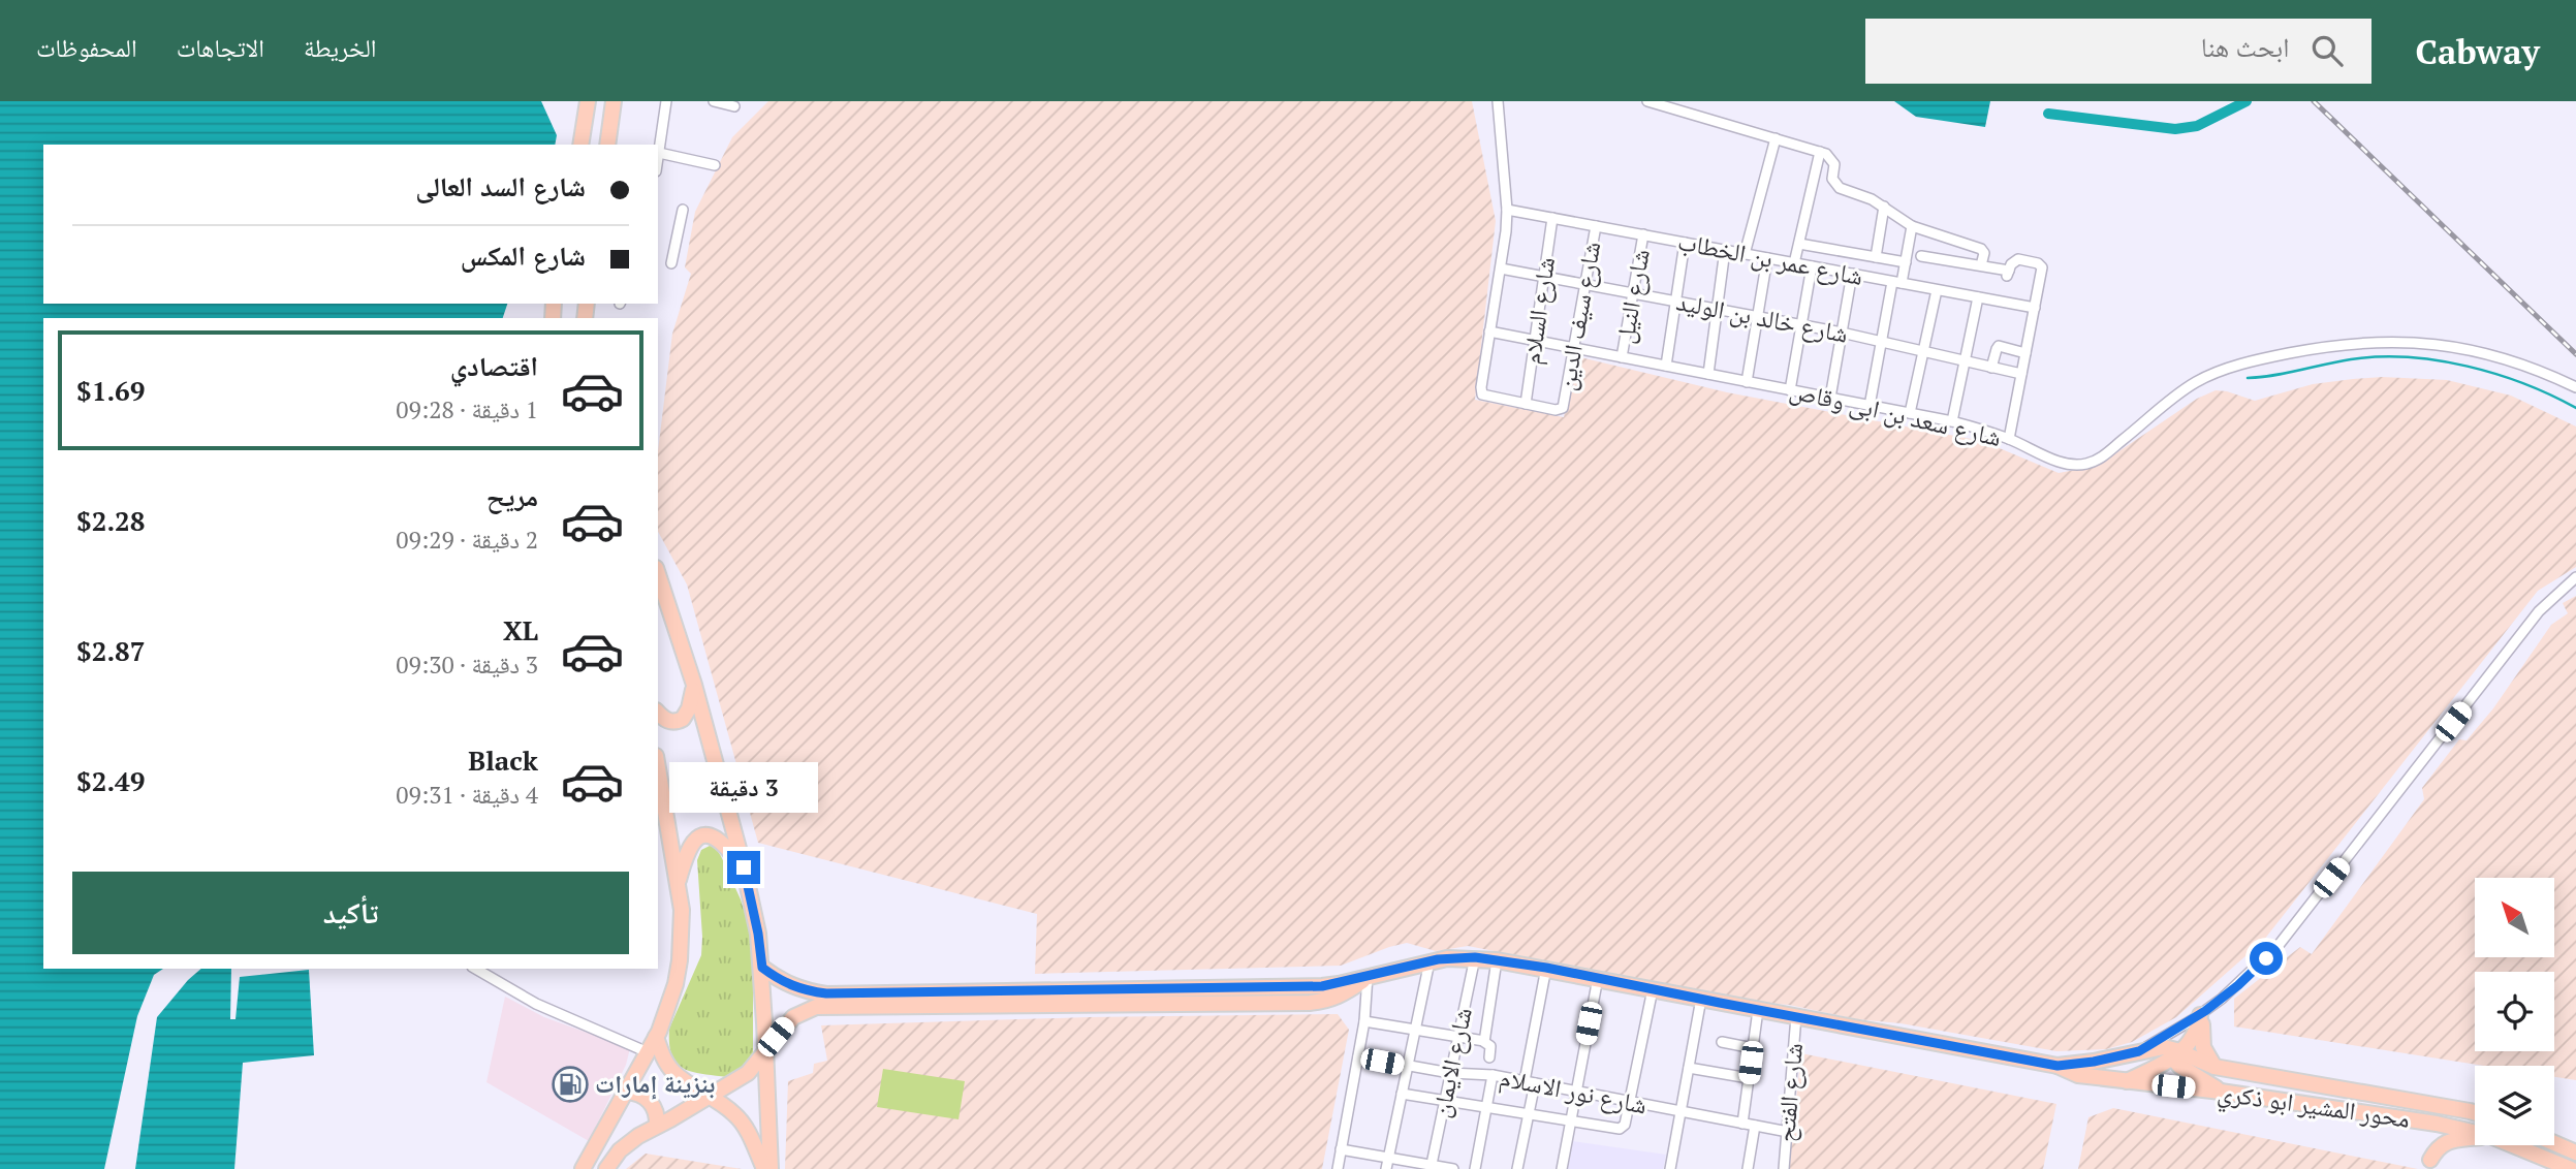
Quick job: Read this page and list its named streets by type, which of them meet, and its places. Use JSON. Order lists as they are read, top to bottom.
{
  "streets": {
    "main road": ["محور المشير ابو ذكري"],
    "street": [
      "شارع عمر بن الخطاب",
      "شارع النيل",
      "شارع السلام",
      "شارع سيف الدين",
      "شارع خالد بن الوليد",
      "شارع سعد بن ابى وقاص",
      "شارع الايمان",
      "شارع نور الاسلام",
      "شارع الفتح"
    ]
  },
  "crossings": [
    ["شارع عمر بن الخطاب", "شارع النيل"],
    ["شارع عمر بن الخطاب", "شارع السلام"],
    ["شارع عمر بن الخطاب", "شارع سيف الدين"],
    ["شارع النيل", "شارع خالد بن الوليد"],
    ["شارع النيل", "شارع سعد بن ابى وقاص"],
    ["شارع السلام", "شارع سيف الدين"],
    ["شارع السلام", "شارع خالد بن الوليد"],
    ["شارع السلام", "شارع سعد بن ابى وقاص"],
    ["شارع سيف الدين", "شارع خالد بن الوليد"],
    ["شارع سيف الدين", "شارع سعد بن ابى وقاص"],
    ["شارع الايمان", "شارع نور الاسلام"],
    ["شارع نور الاسلام", "شارع الفتح"]
  ],
  "places": {
    "fuel station": ["بنزينة إمارات"]
  },
  "north": "top left",
  "page": {
    "header": "Cabway",
    "search": "ابحث هنا",
    "nav": ["الخريطة", "الاتجاهات", "المحفوظات"],
    "banner": ["شارع السد العالى", "شارع المكس"],
    "list": [
      {
        "name": "اقتصادي",
        "note": "1 دقيقة · 09:28",
        "value": "$1.69"
      },
      {
        "name": "مريح",
        "note": "2 دقيقة · 09:29",
        "value": "$2.28"
      },
      {
        "name": "XL",
        "note": "3 دقيقة · 09:30",
        "value": "$2.87"
      },
      {
        "name": "Black",
        "note": "4 دقيقة · 09:31",
        "value": "$2.49"
      }
    ],
    "bubble": "3 دقيقة",
    "buttons": "تأكيد"
  }
}
